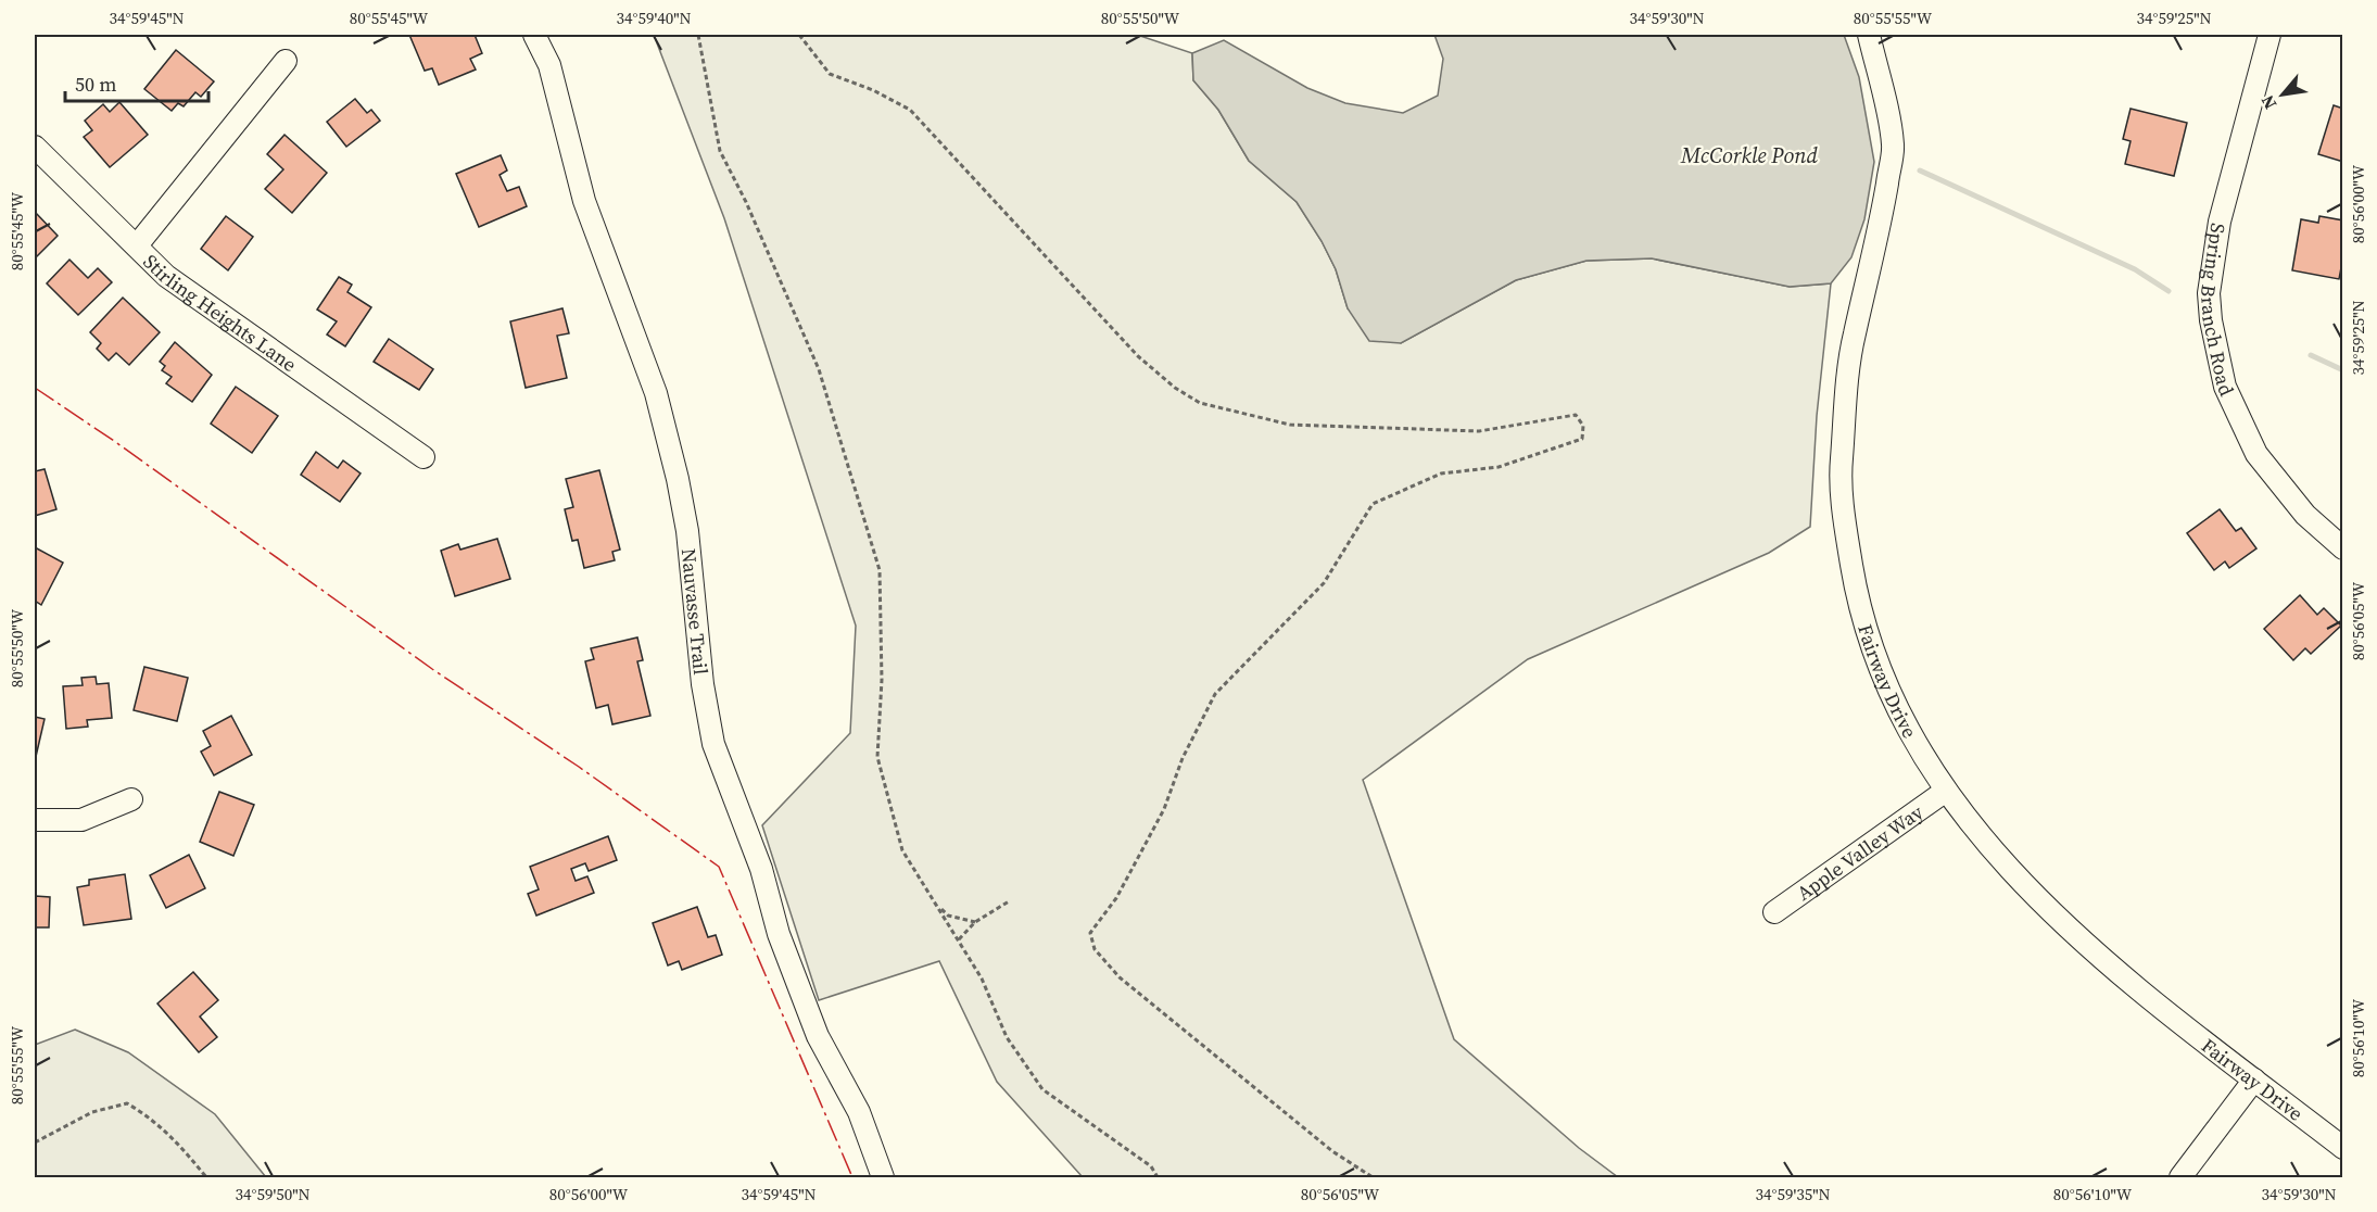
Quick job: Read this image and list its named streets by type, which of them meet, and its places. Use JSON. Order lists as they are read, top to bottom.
{
  "streets": {
    "street": [
      "Spring Branch Road",
      "Stirling Heights Lane",
      "Nauvasse Trail",
      "Fairway Drive",
      "Apple Valley Way"
    ]
  },
  "crossings": [
    ["Fairway Drive", "Apple Valley Way"]
  ],
  "water": ["McCorkle Pond"],
  "scale_bar": "50 m",
  "north": "bottom left",
  "coordinates": [
    "34°59'45\"N",
    "80°55'45\"W",
    "34°59'40\"N",
    "80°55'50\"W",
    "34°59'30\"N",
    "80°55'55\"W",
    "34°59'25\"N",
    "80°56'00\"W",
    "80°56'05\"W",
    "80°56'10\"W",
    "34°59'50\"N",
    "34°59'35\"N"
  ]
}
